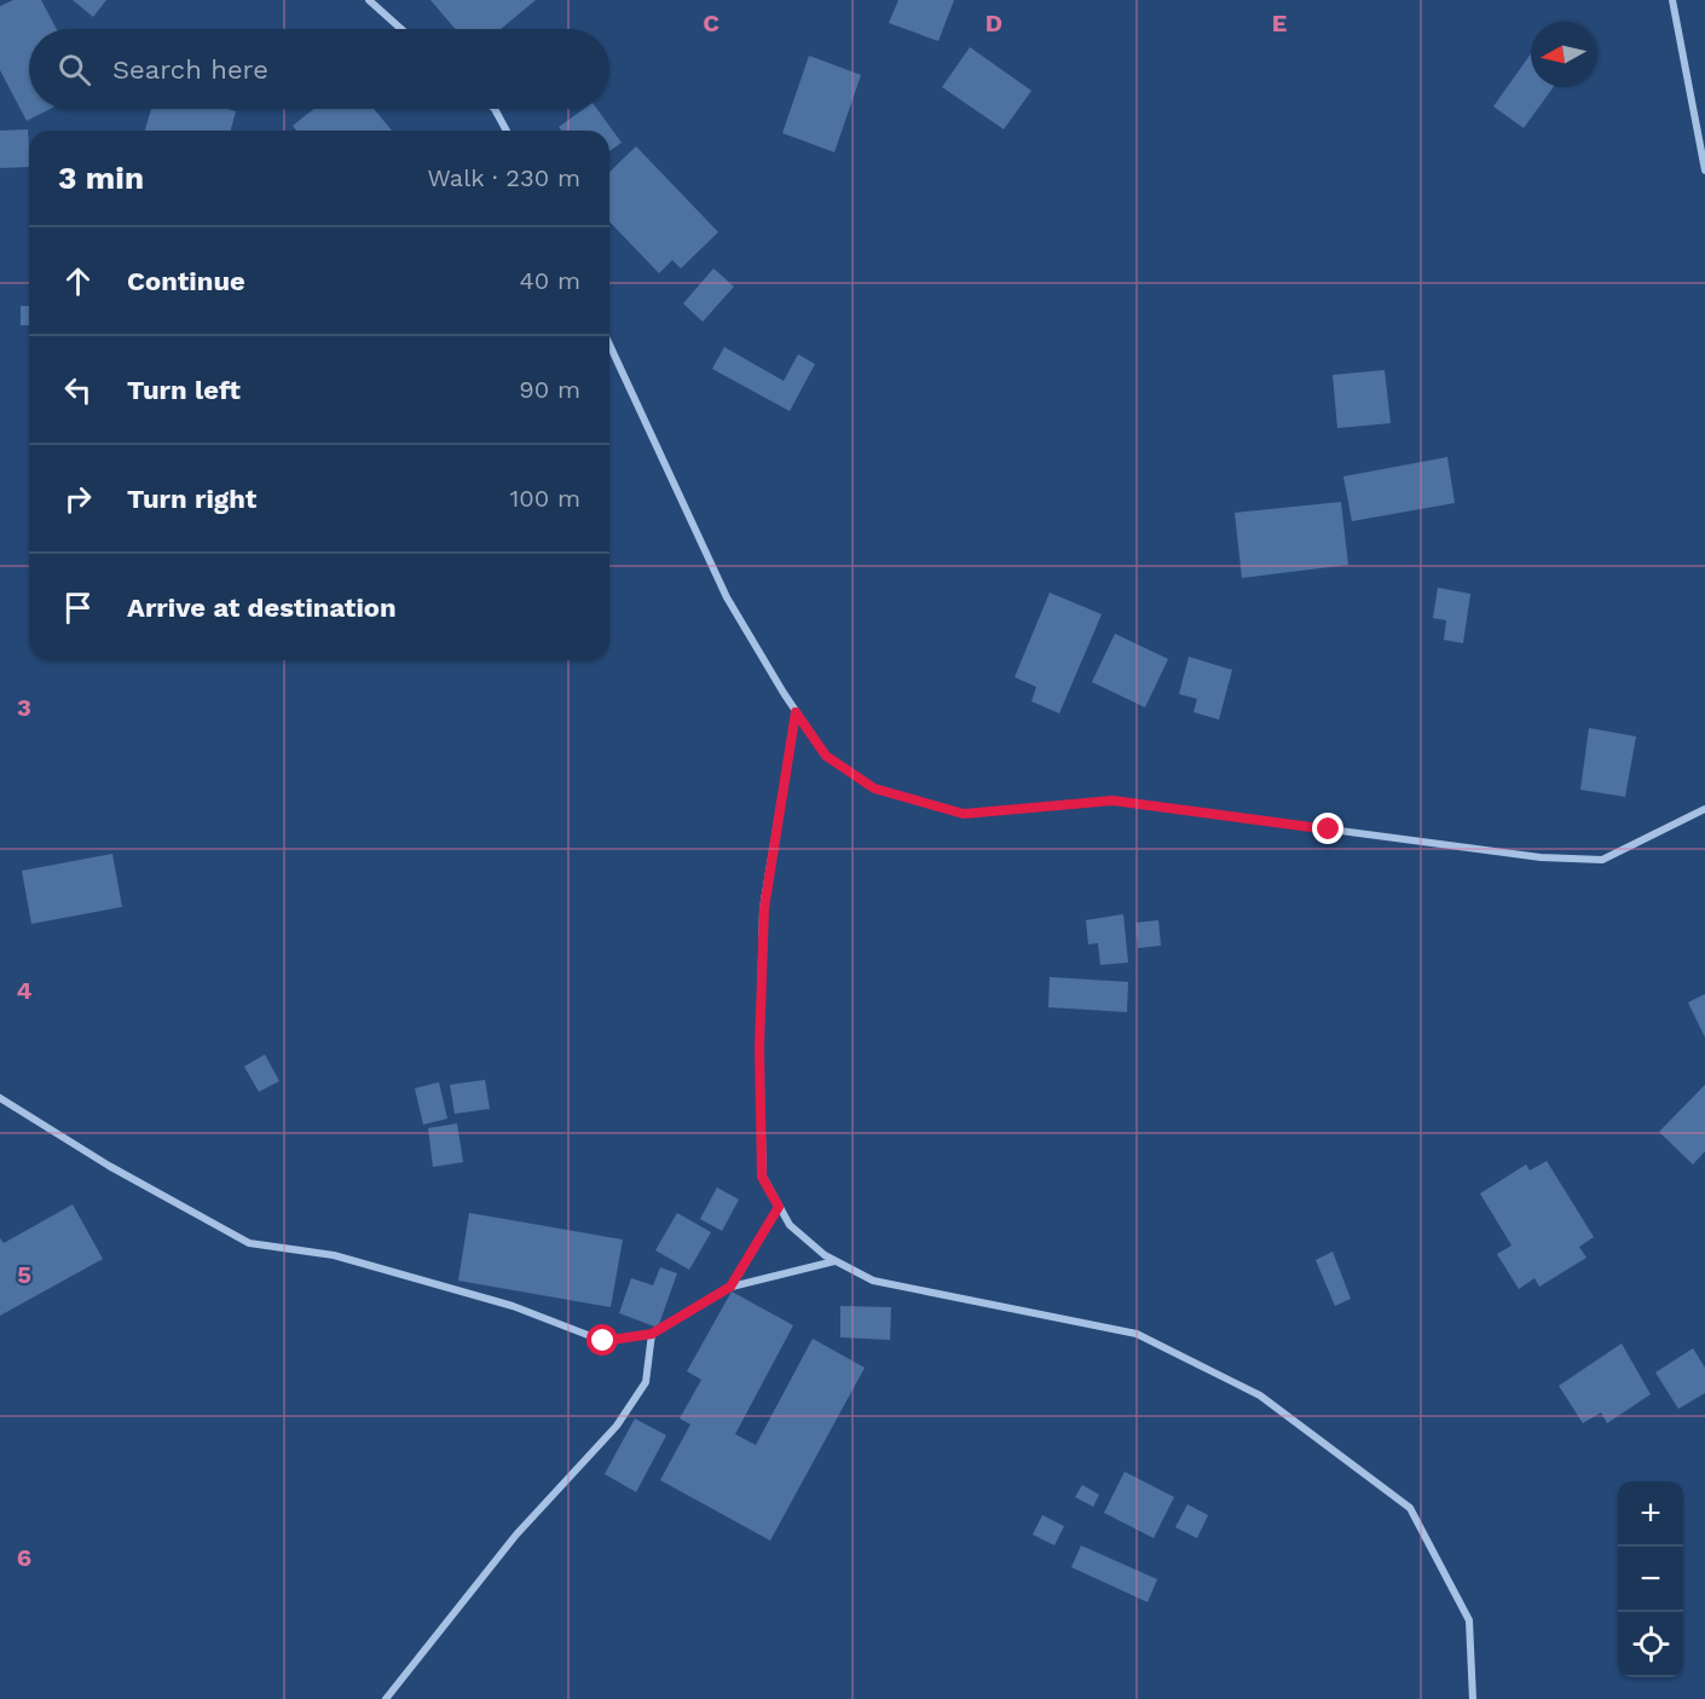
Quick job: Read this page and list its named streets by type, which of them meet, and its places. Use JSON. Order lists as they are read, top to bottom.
{
  "north": "left",
  "page": {
    "search": "Search here",
    "heading": ["3 min", "Walk · 230 m"],
    "list": [
      ["Continue", "40 m"],
      ["Turn left", "90 m"],
      ["Turn right", "100 m"],
      "Arrive at destination"
    ],
    "map_buttons": ["+", "−"]
  },
  "grid": {
    "columns": ["C", "D", "E"],
    "rows": [
      "3",
      "4",
      "5",
      "6"
    ]
  }
}
